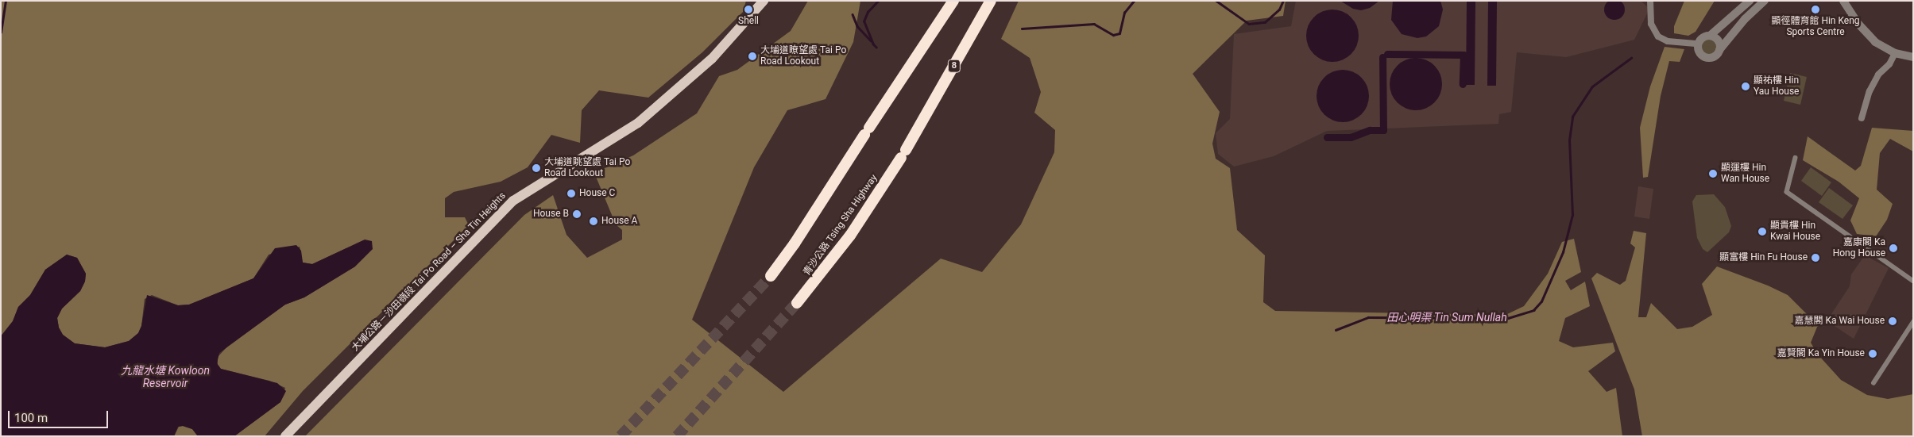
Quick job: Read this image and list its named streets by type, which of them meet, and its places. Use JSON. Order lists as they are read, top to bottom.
{
  "streets": {
    "highway": ["8", "青沙公路 Tsing Sha Highway"],
    "main road": ["大埔公路－沙田嶺段 Tai Po Road – Sha Tin Heights"]
  },
  "water": ["田心明渠 Tin Sum Nullah", "九龍水塘 Kowloon Reservoir"],
  "places": [
    "Shell",
    "顯徑體育館 Hin Keng Sports Centre",
    "大埔道瞭望處 Tai Po Road Lookout",
    "顯祐樓 Hin Yau House",
    "大埔道眺望處 Tai Po Road Lookout",
    "顯運樓 Hin Wan House",
    "House C",
    "House B",
    "House A",
    "顯貴樓 Hin Kwai House",
    "嘉康閣 Ka Hong House",
    "顯富樓 Hin Fu House",
    "嘉慧閣 Ka Wai House",
    "嘉賢閣 Ka Yin House"
  ],
  "scale_bar": "100 m"
}
